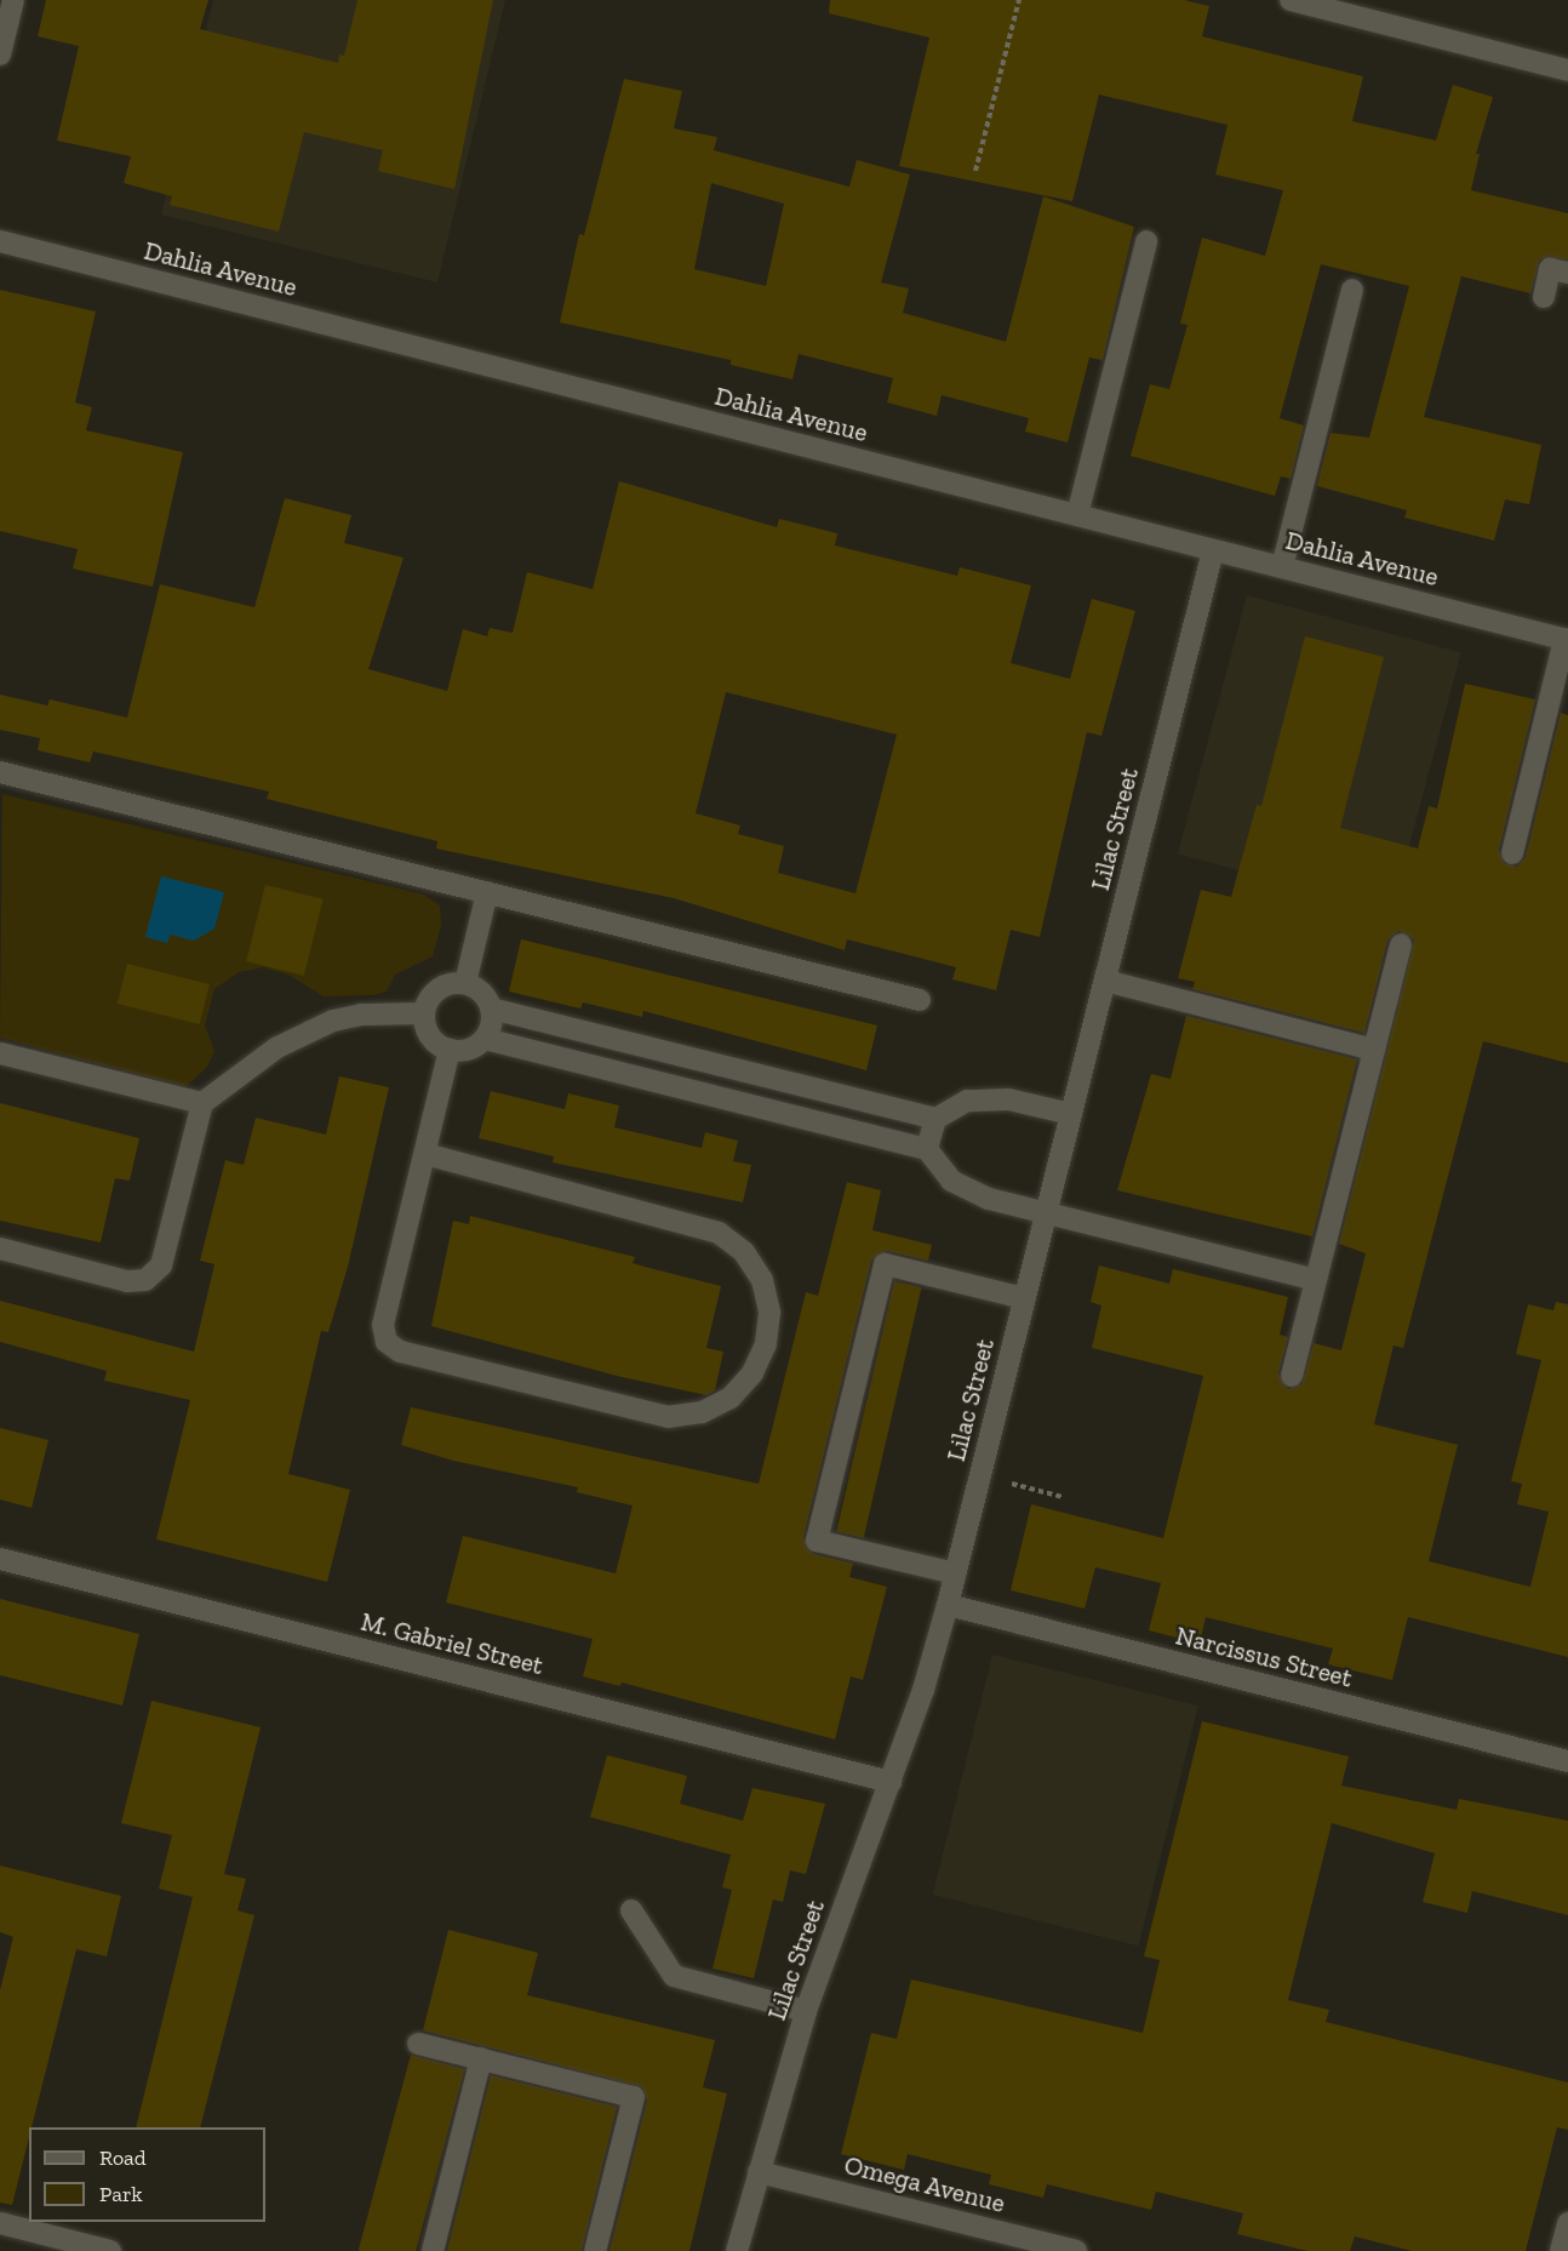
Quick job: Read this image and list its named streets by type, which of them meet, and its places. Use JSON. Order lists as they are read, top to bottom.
{
  "streets": {
    "street": [
      "Dahlia Avenue",
      "Lilac Street",
      "M. Gabriel Street",
      "Narcissus Street",
      "Omega Avenue"
    ]
  },
  "crossings": [
    ["Dahlia Avenue", "Lilac Street"],
    ["Lilac Street", "M. Gabriel Street"],
    ["Lilac Street", "Narcissus Street"],
    ["Lilac Street", "Omega Avenue"]
  ],
  "legend": ["Road", "Park"]
}
